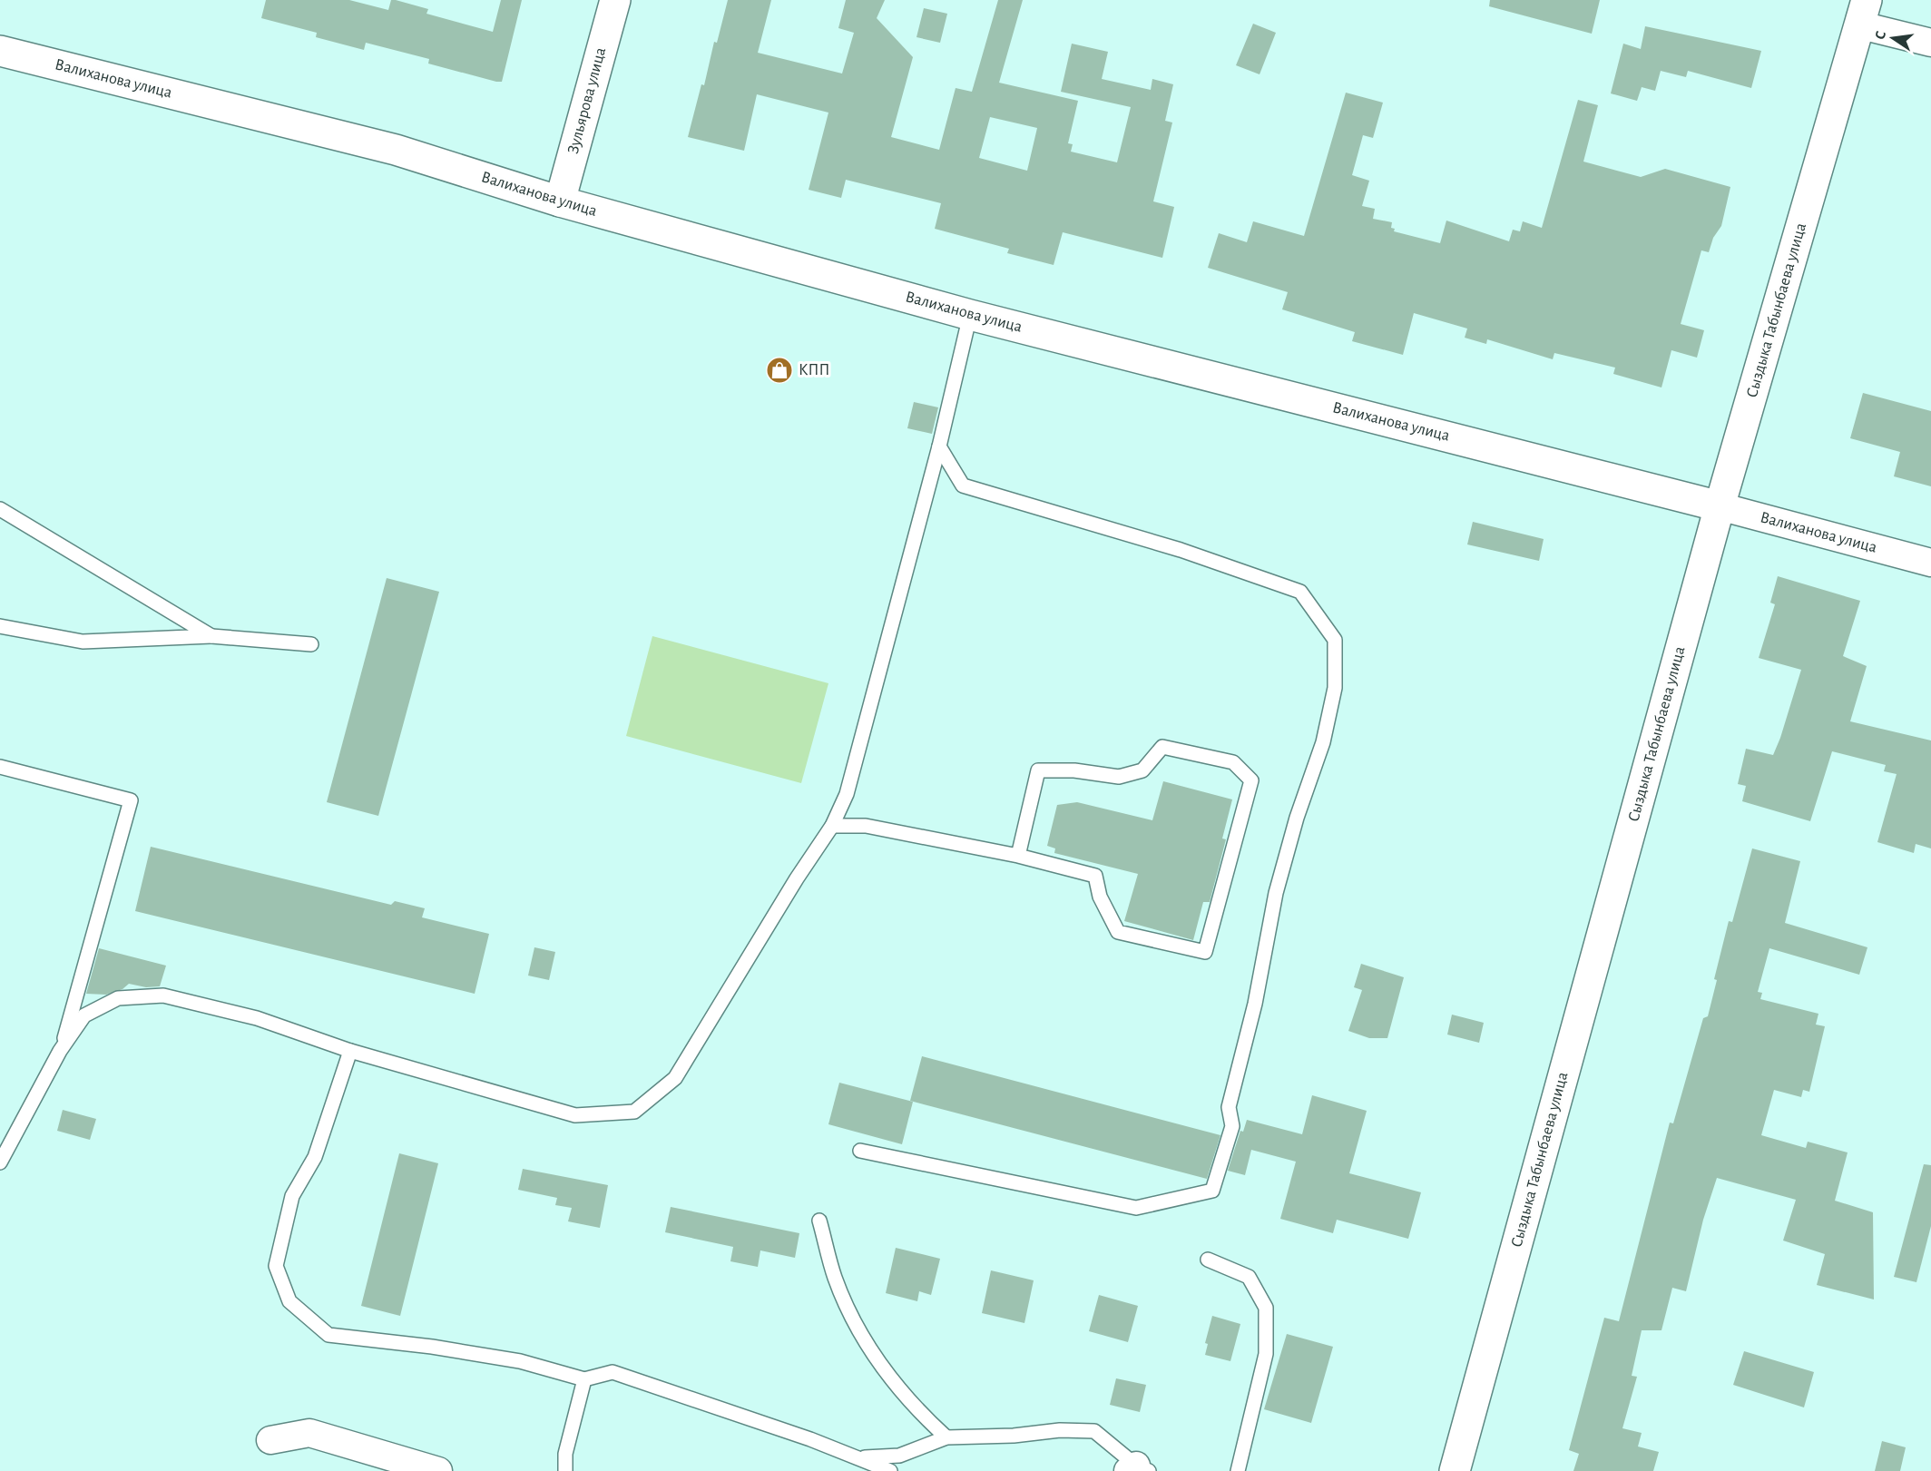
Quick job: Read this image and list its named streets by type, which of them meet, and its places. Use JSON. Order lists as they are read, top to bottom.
{
  "streets": {
    "street": ["Валиханова улица", "Зульярова улица", "Сыздыка Табынбаева улица"]
  },
  "crossings": [
    ["Валиханова улица", "Зульярова улица"],
    ["Валиханова улица", "Сыздыка Табынбаева улица"]
  ],
  "places": {
    "shop": ["КПП"]
  },
  "north": "left"
}
